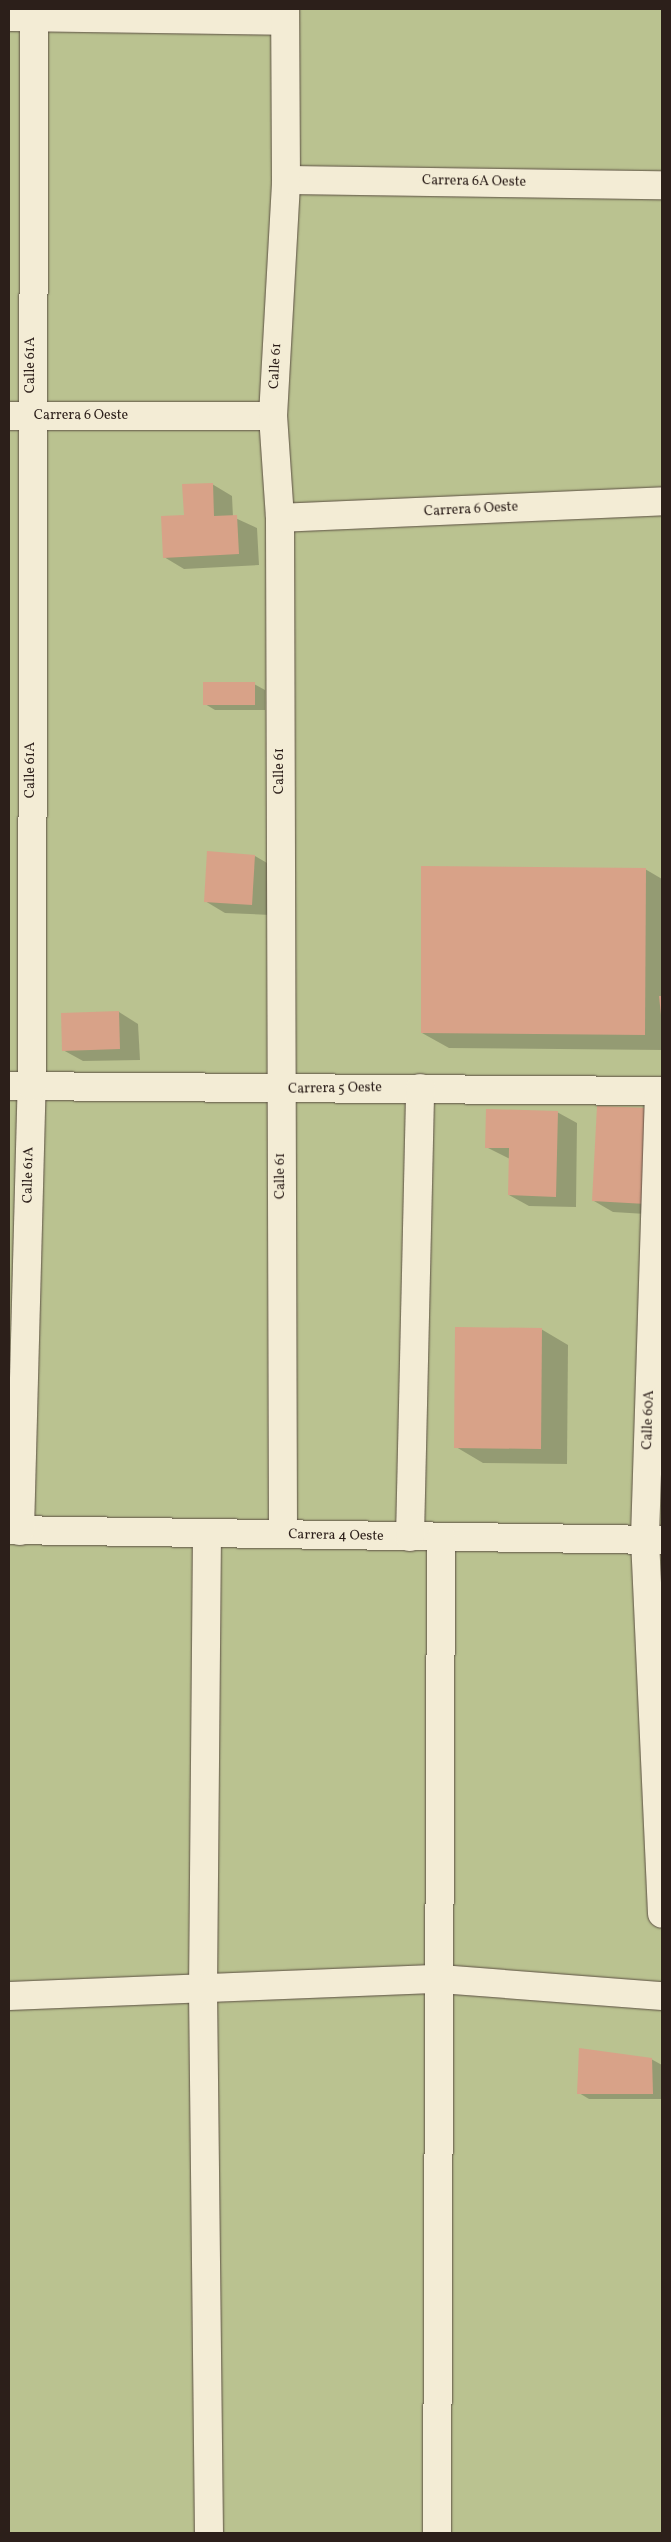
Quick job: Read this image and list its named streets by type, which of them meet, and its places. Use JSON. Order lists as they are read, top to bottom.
{
  "streets": {
    "street": [
      "Carrera 6A Oeste",
      "Calle 61A",
      "Calle 61",
      "Carrera 6 Oeste",
      "Carrera 5 Oeste",
      "Calle 60A",
      "Carrera 4 Oeste"
    ]
  },
  "crossings": [
    ["Carrera 6A Oeste", "Calle 61"],
    ["Calle 61A", "Carrera 6 Oeste"],
    ["Calle 61A", "Carrera 5 Oeste"],
    ["Calle 61A", "Carrera 4 Oeste"],
    ["Calle 61", "Carrera 6 Oeste"],
    ["Calle 61", "Carrera 5 Oeste"],
    ["Calle 61", "Carrera 4 Oeste"],
    ["Carrera 5 Oeste", "Calle 60A"],
    ["Calle 60A", "Carrera 4 Oeste"]
  ]
}
